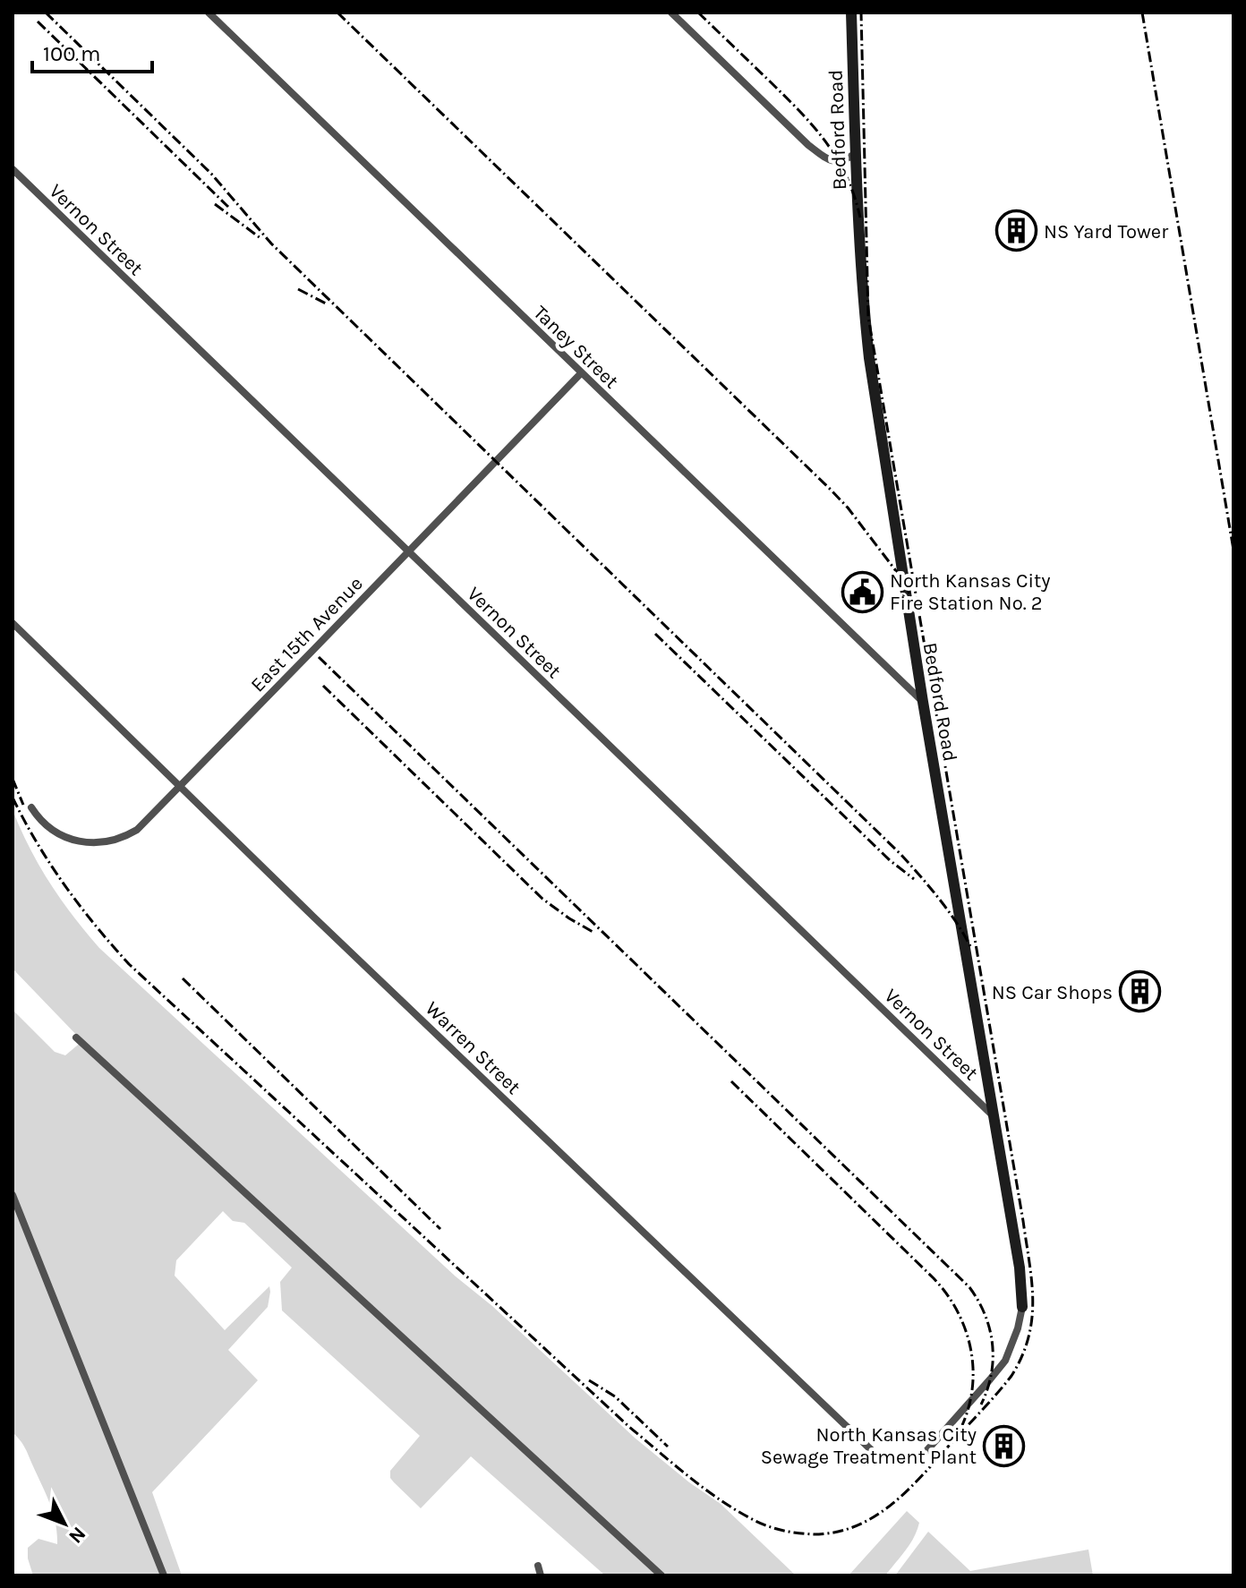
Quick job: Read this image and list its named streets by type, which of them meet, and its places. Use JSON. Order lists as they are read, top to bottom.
{
  "streets": {
    "street": [
      "Bedford Road",
      "Vernon Street",
      "Taney Street",
      "East 15th Avenue",
      "Warren Street"
    ]
  },
  "crossings": [
    ["Bedford Road", "Vernon Street"],
    ["Bedford Road", "Taney Street"],
    ["Bedford Road", "Warren Street"],
    ["Vernon Street", "East 15th Avenue"],
    ["Taney Street", "East 15th Avenue"],
    ["East 15th Avenue", "Warren Street"]
  ],
  "places": {
    "building": ["NS Yard Tower", "NS Car Shops", "North Kansas City Sewage Treatment Plant"],
    "public building": ["North Kansas City Fire Station No. 2"]
  },
  "scale_bar": "100 m",
  "north": "bottom right"
}
